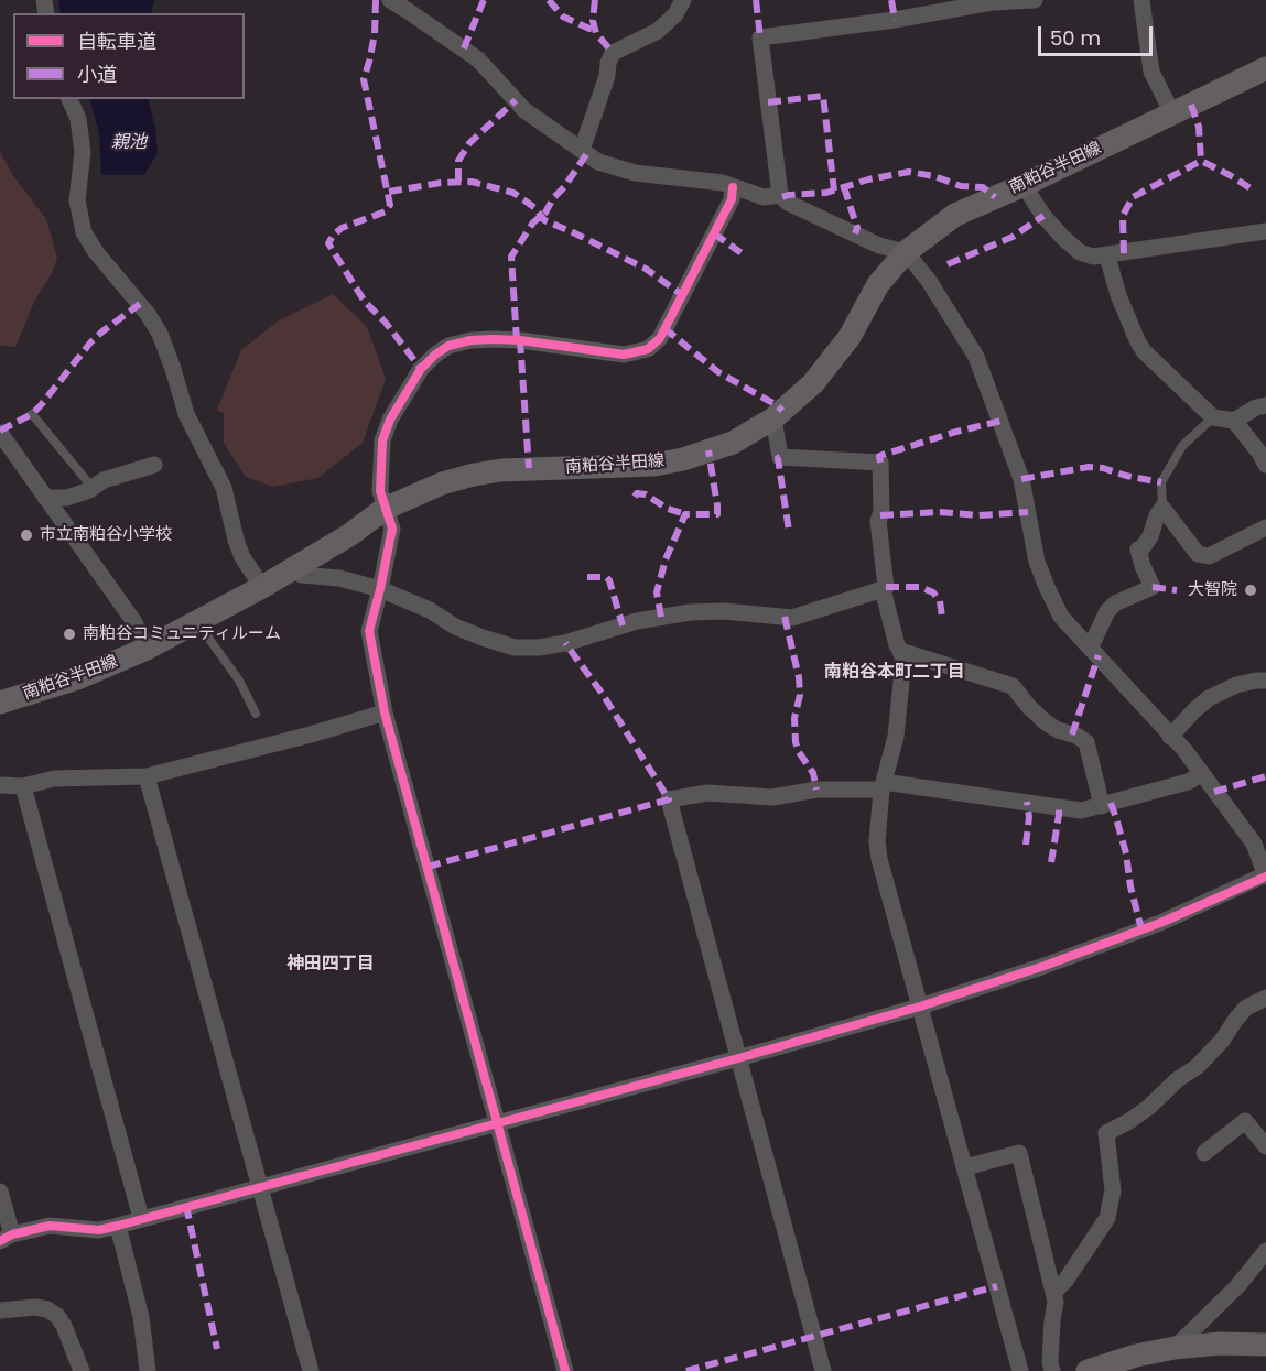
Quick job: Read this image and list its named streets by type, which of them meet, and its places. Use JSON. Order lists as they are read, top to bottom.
{
  "streets": {
    "main road": ["南粕谷半田線"]
  },
  "districts": ["南粕谷本町二丁目", "神田四丁目"],
  "water": ["親池"],
  "places": ["市立南粕谷小学校", "大智院", "南粕谷コミュニティルーム"],
  "legend": ["自転車道", "小道"],
  "scale_bar": "50 m"
}
